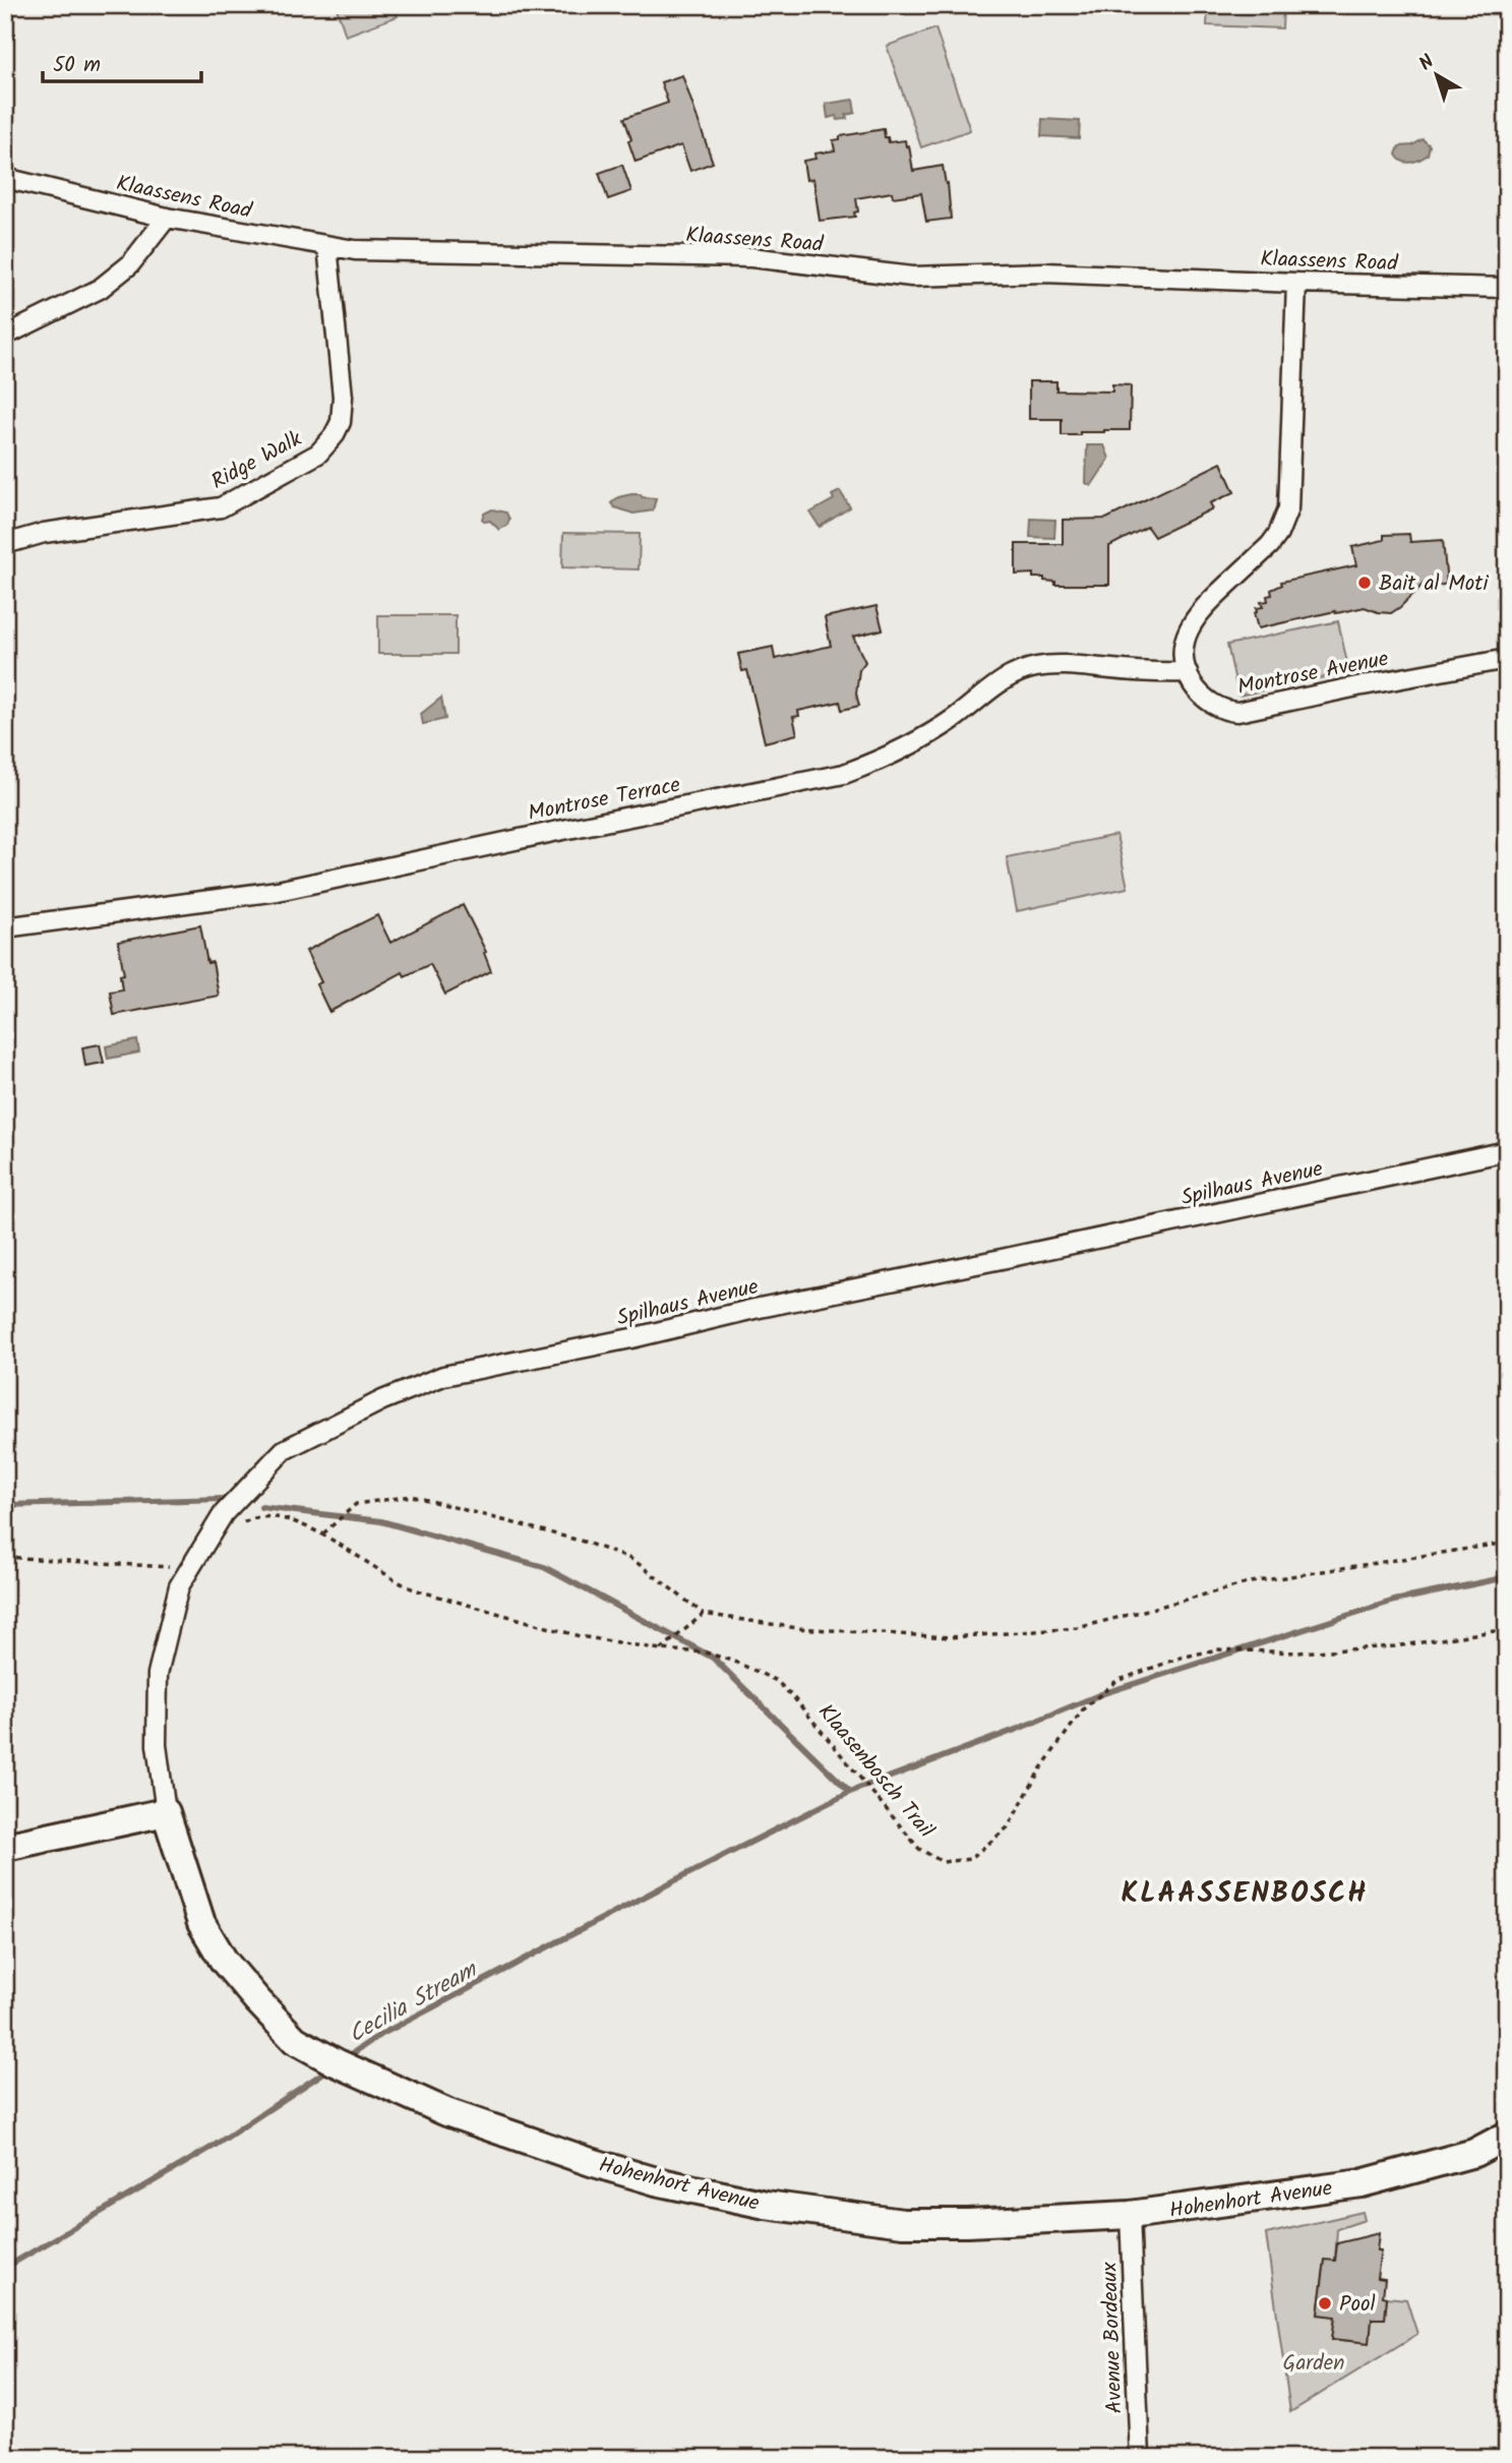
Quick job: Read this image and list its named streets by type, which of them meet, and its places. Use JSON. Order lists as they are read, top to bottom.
{
  "streets": {
    "street": [
      "Klaassens Road",
      "Ridge Walk",
      "Montrose Avenue",
      "Montrose Terrace",
      "Spilhaus Avenue",
      "Hohenhort Avenue",
      "Avenue Bordeaux"
    ],
    "path": ["Klaasenbosch Trail"]
  },
  "crossings": [
    ["Klaassens Road", "Ridge Walk"],
    ["Montrose Avenue", "Montrose Terrace"],
    ["Spilhaus Avenue", "Hohenhort Avenue"],
    ["Hohenhort Avenue", "Avenue Bordeaux"]
  ],
  "districts": ["KLAASSENBOSCH"],
  "water": ["Cecilia Stream"],
  "parks": ["Garden"],
  "places": ["Bait al Moti", "Pool"],
  "scale_bar": "50 m",
  "north": "top left"
}
